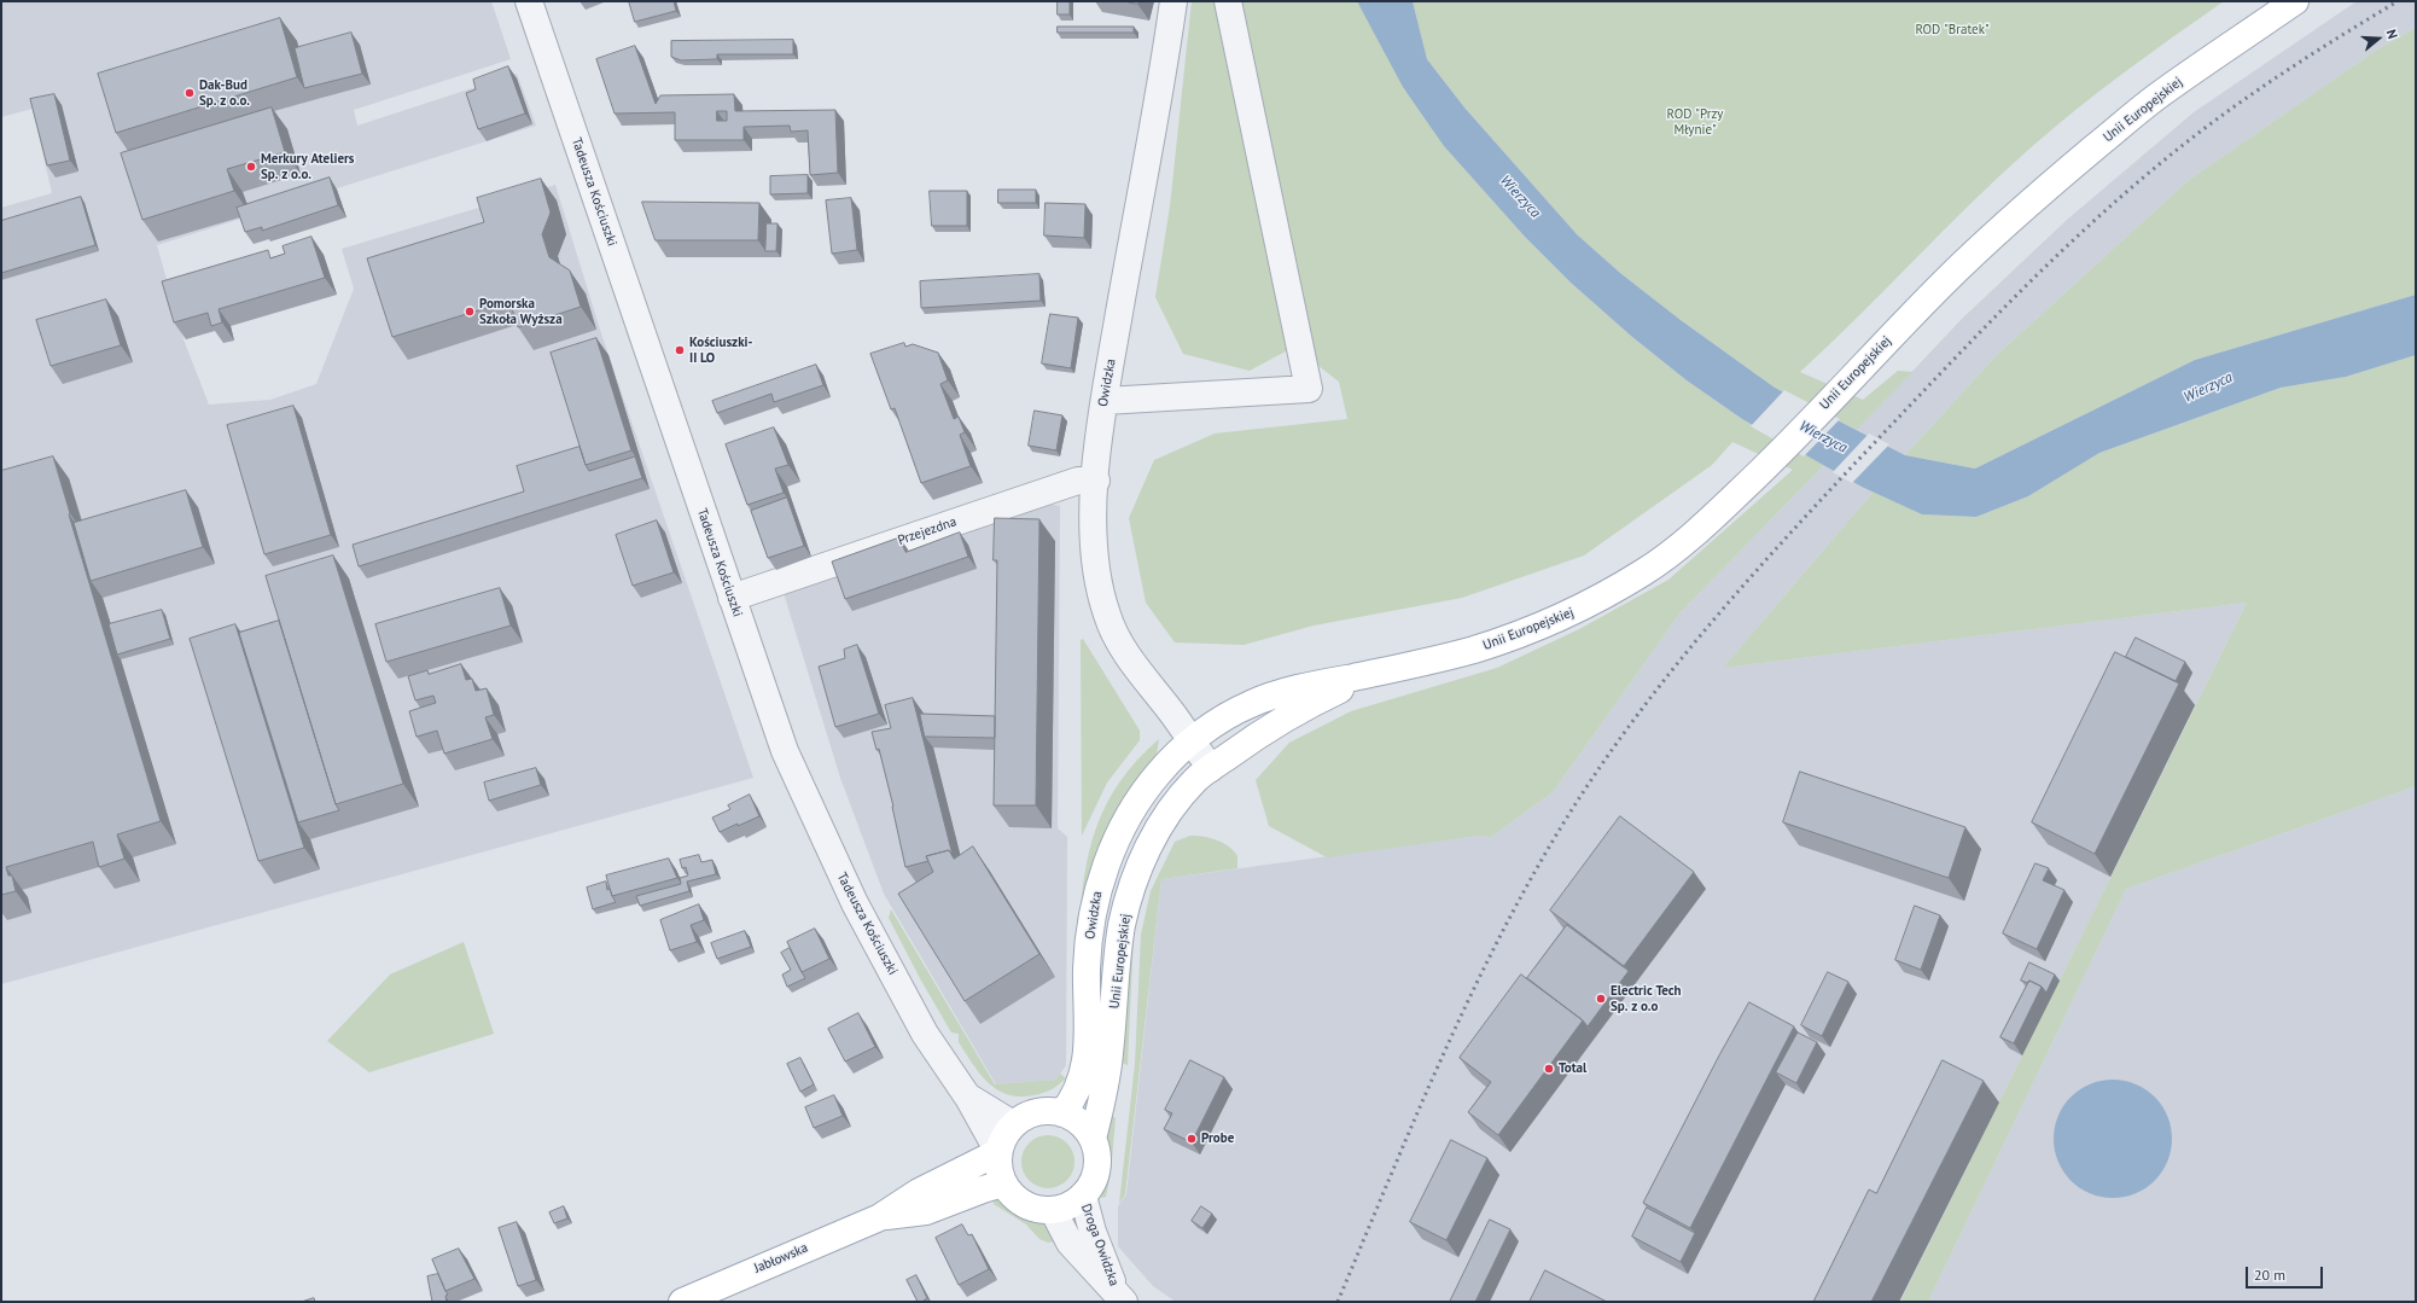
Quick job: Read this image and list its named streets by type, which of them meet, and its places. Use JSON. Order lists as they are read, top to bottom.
{
  "streets": {
    "main road": ["Unii Europejskiej", "Owidzka", "Jabłowska"],
    "street": ["Tadeusza Kościuszki", "Przejezdna", "Droga Owidzka"]
  },
  "crossings": [
    ["Unii Europejskiej", "Tadeusza Kościuszki"],
    ["Unii Europejskiej", "Owidzka"],
    ["Unii Europejskiej", "Droga Owidzka"],
    ["Unii Europejskiej", "Jabłowska"],
    ["Tadeusza Kościuszki", "Owidzka"],
    ["Tadeusza Kościuszki", "Przejezdna"],
    ["Tadeusza Kościuszki", "Droga Owidzka"],
    ["Tadeusza Kościuszki", "Jabłowska"],
    ["Owidzka", "Przejezdna"],
    ["Owidzka", "Droga Owidzka"],
    ["Owidzka", "Jabłowska"],
    ["Droga Owidzka", "Jabłowska"]
  ],
  "water": ["Wierzyca"],
  "parks": ["ROD \"Bratek\"", "ROD \"Przy Młynie\""],
  "places": [
    "Dak-Bud Sp. z o.o.",
    "Merkury Ateliers Sp. z o.o.",
    "Pomorska Szkoła Wyższa",
    "Kościuszki- II LO",
    "Electric Tech Sp. z o.o",
    "Total",
    "Probe"
  ],
  "scale_bar": "20 m",
  "north": "right"
}
